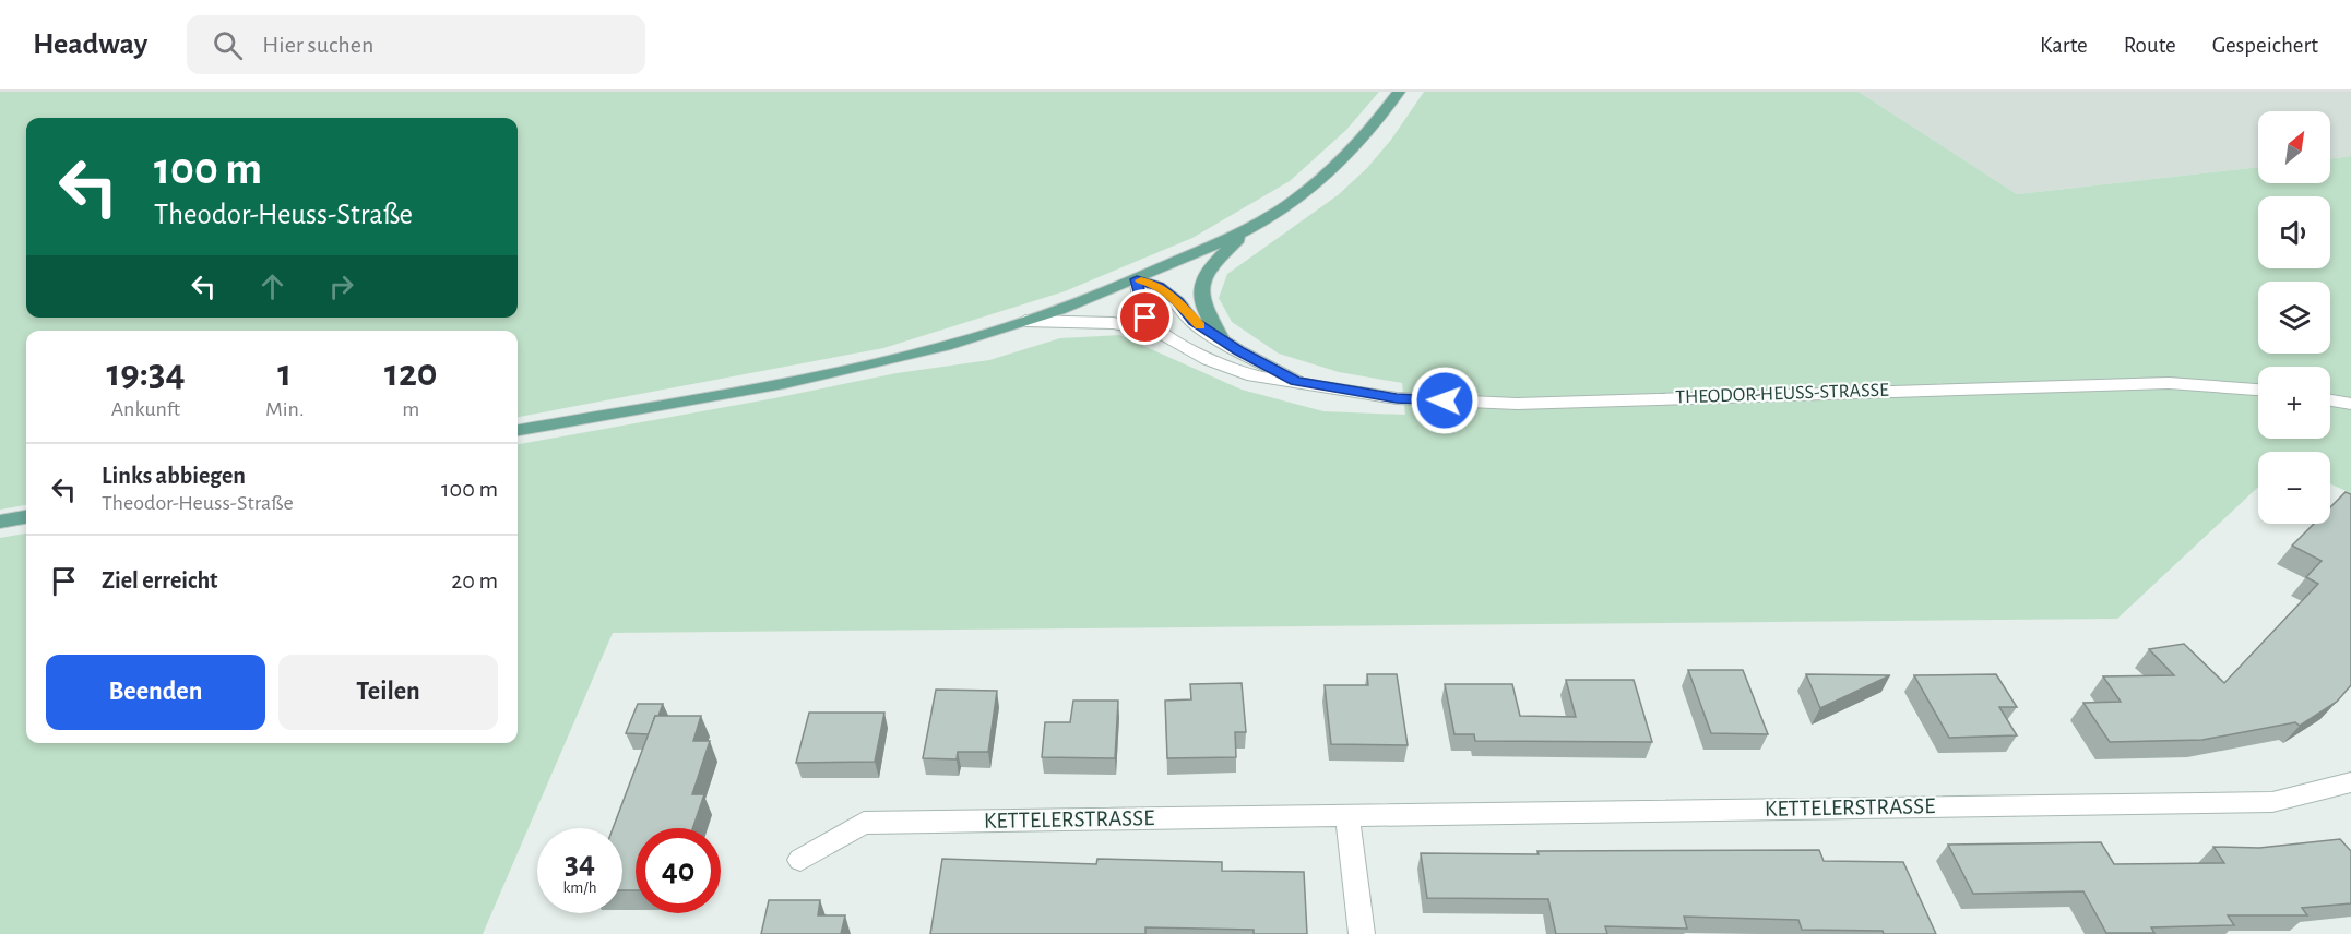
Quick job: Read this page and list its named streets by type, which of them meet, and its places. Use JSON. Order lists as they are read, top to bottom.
{
  "streets": {
    "street": ["THEODOR-HEUSS-STRASSE", "KETTELERSTRASSE"]
  },
  "north": "top right",
  "page": {
    "header": "Headway",
    "search": "Hier suchen",
    "nav": ["Karte", "Route", "Gespeichert"],
    "map_buttons": ["+", "−"],
    "turn": ["100 m", "Theodor-Heuss-Straße"],
    "eta": [
      "19:34",
      "Ankunft",
      "1",
      "Min.",
      "120",
      "m"
    ],
    "list": [
      {
        "name": "Links abbiegen",
        "note": "Theodor-Heuss-Straße",
        "value": "100 m"
      },
      {
        "name": "Ziel erreicht",
        "value": "20 m"
      }
    ],
    "buttons": ["Beenden", "Teilen"],
    "speed": "34 km/h",
    "limit": "40"
  }
}
